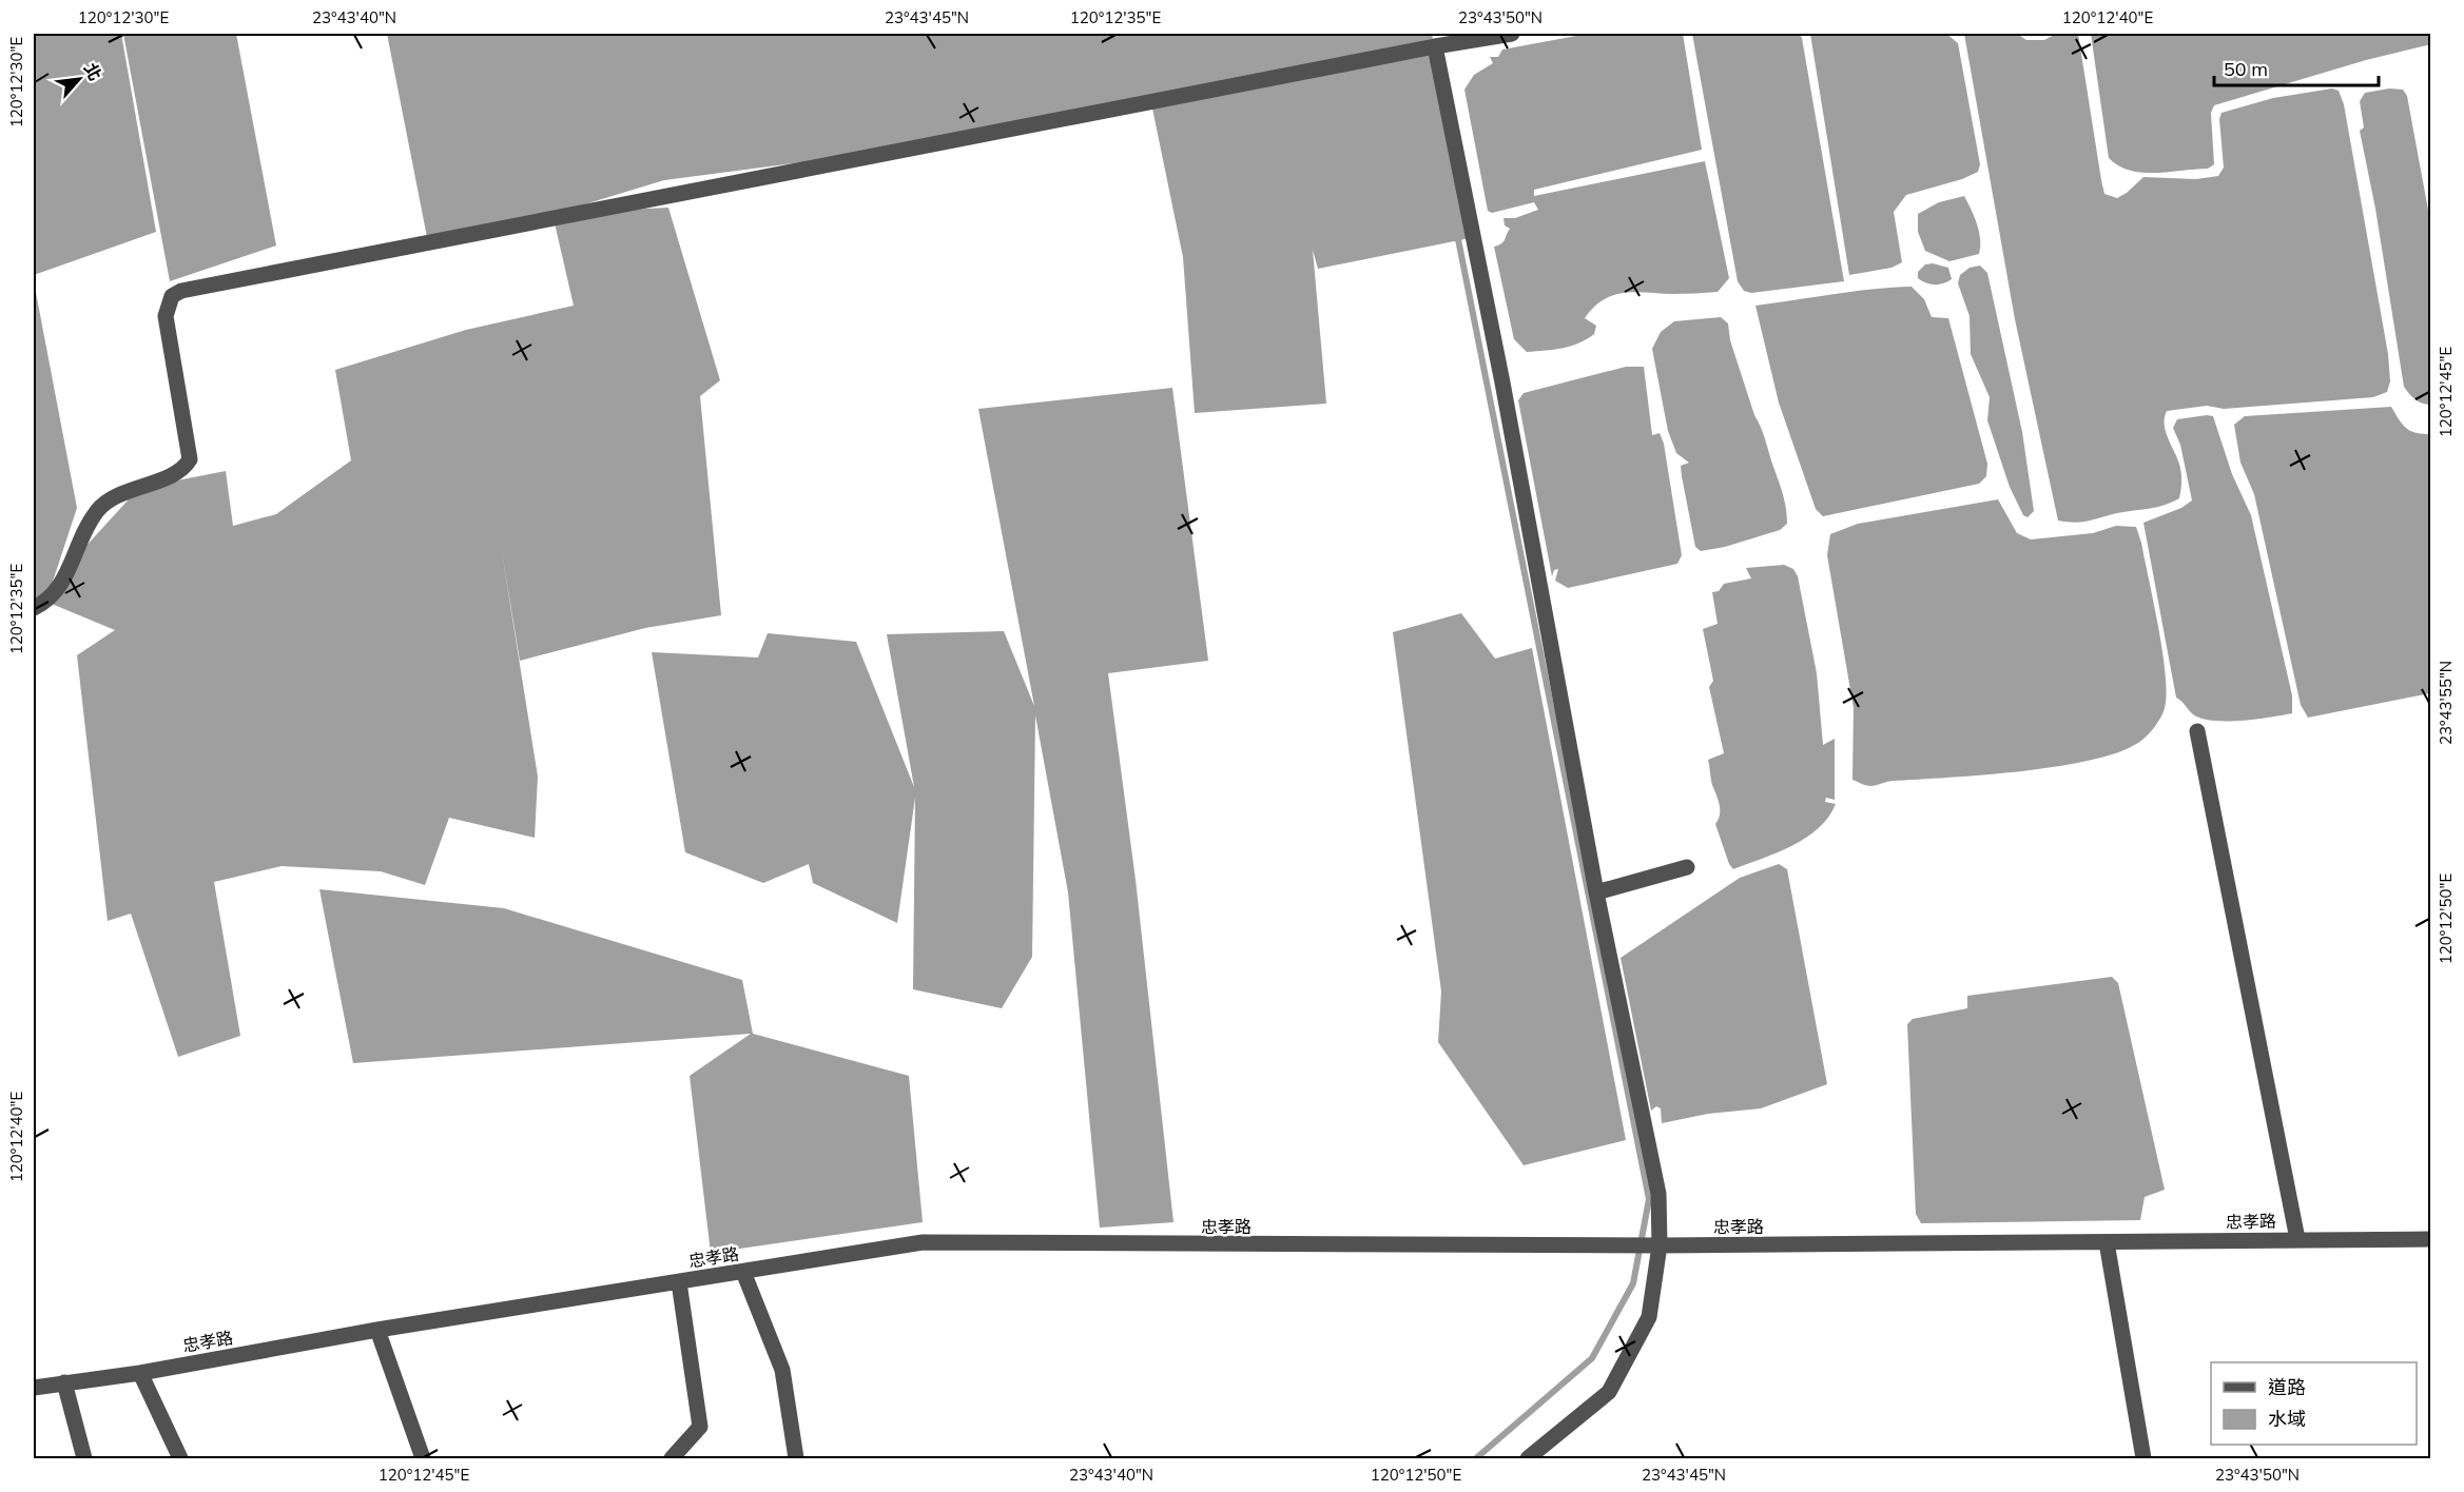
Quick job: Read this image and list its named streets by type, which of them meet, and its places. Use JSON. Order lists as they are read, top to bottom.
{
  "streets": {
    "street": ["忠孝路"]
  },
  "legend": ["道路", "水域"],
  "scale_bar": "50 m",
  "north": "top right",
  "coordinates": [
    "120°12'30\"E",
    "23°43'40\"N",
    "23°43'45\"N",
    "120°12'35\"E",
    "23°43'50\"N",
    "120°12'40\"E",
    "120°12'45\"E",
    "23°43'55\"N",
    "120°12'50\"E"
  ]
}
